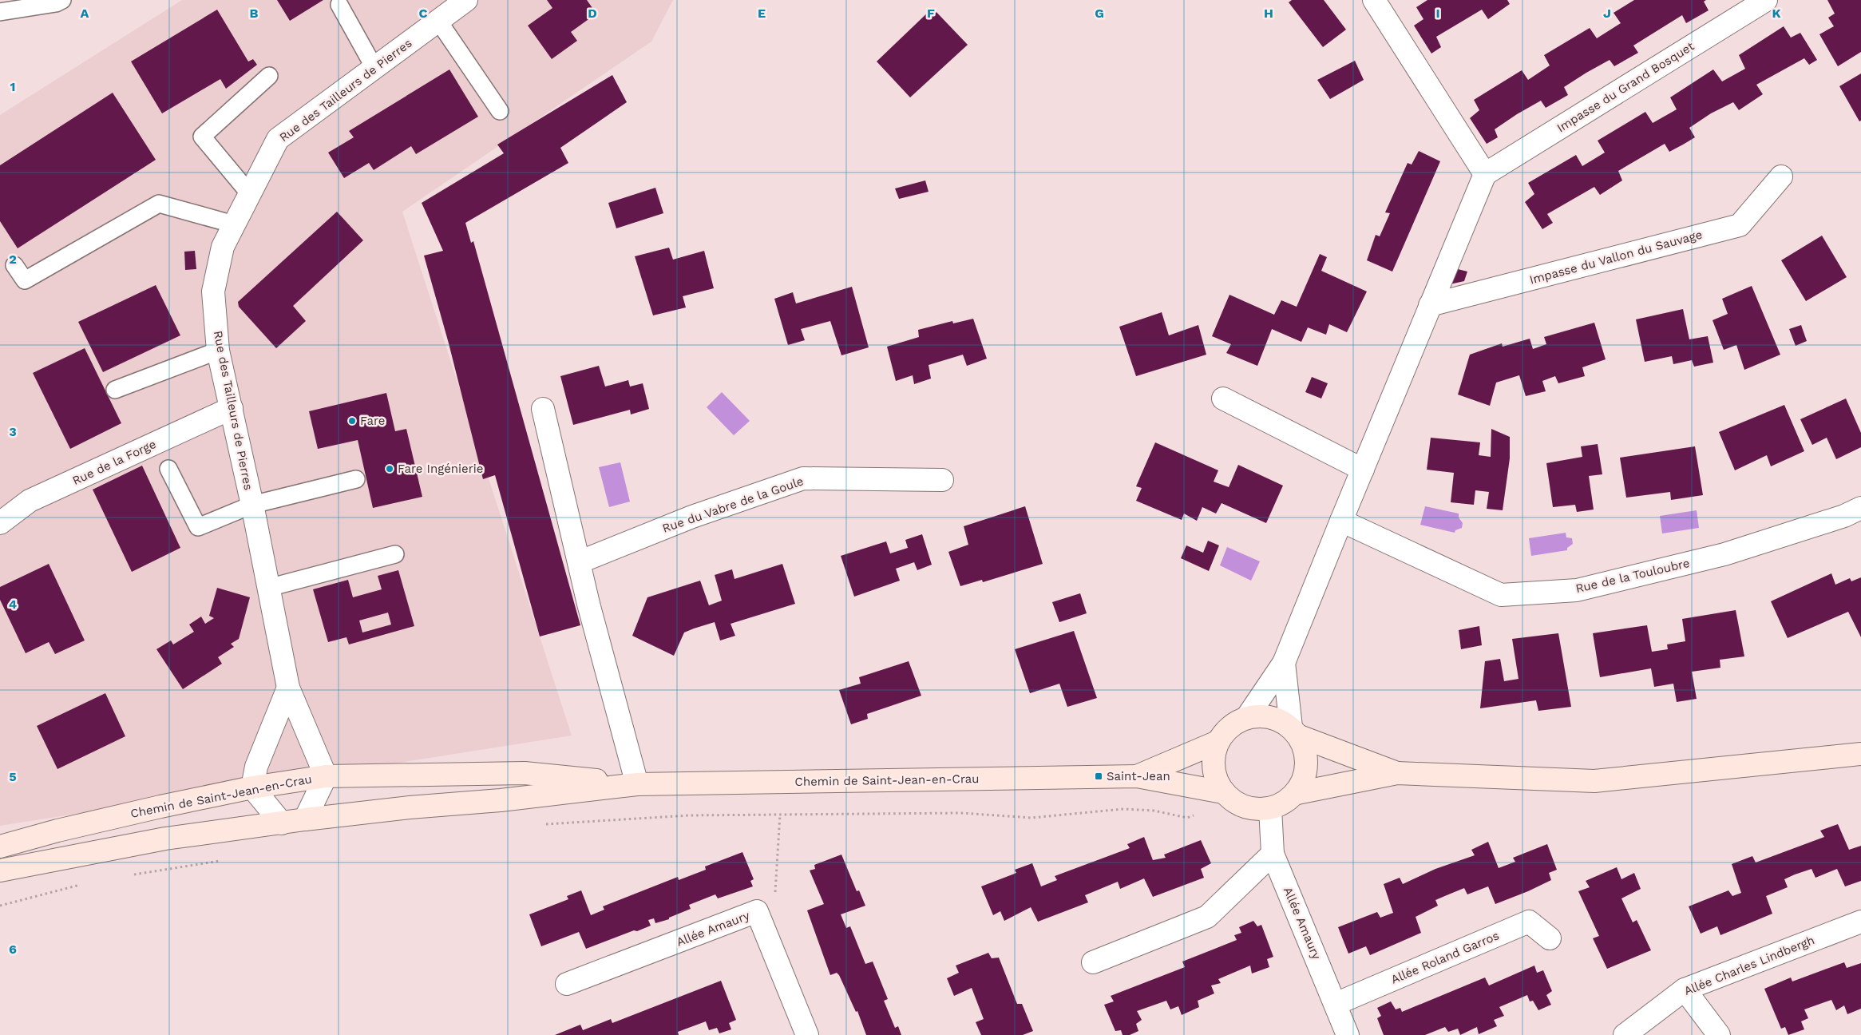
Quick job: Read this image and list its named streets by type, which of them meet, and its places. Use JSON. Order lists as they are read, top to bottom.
{
  "streets": {
    "street": [
      "Impasse du Grand Bosquet",
      "Rue des Tailleurs de Pierres",
      "Impasse du Vallon du Sauvage",
      "Rue de la Forge",
      "Rue du Vabre de la Goule",
      "Rue de la Touloubre",
      "Chemin de Saint-Jean-en-Crau",
      "Allée Amaury",
      "Allée Roland Garros",
      "Allée Charles Lindbergh"
    ]
  },
  "crossings": [
    ["Rue des Tailleurs de Pierres", "Rue de la Forge"],
    ["Rue des Tailleurs de Pierres", "Chemin de Saint-Jean-en-Crau"],
    ["Allée Amaury", "Allée Roland Garros"]
  ],
  "places": {
    "other": ["Fare", "Fare Ingénierie"],
    "transit": ["Saint-Jean"]
  },
  "grid": {
    "columns": [
      "A",
      "B",
      "C",
      "D",
      "E",
      "F",
      "G",
      "H",
      "I",
      "J",
      "K"
    ],
    "rows": [
      "1",
      "2",
      "3",
      "4",
      "5",
      "6"
    ]
  }
}
